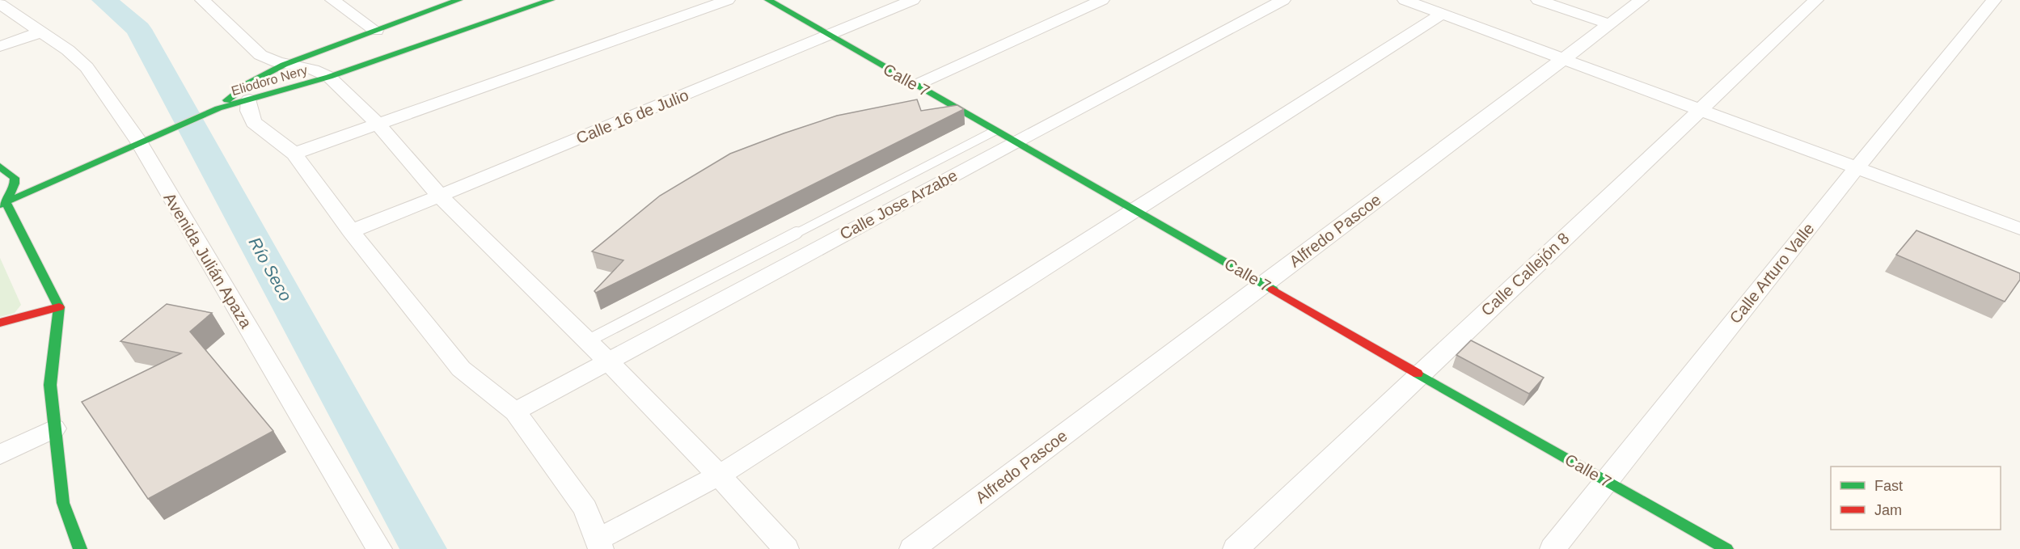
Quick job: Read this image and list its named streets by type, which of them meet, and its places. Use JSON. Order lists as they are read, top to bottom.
{
  "streets": {
    "street": [
      "Eliodoro Nery",
      "Calle 7",
      "Calle 16 de Julio",
      "Calle Jose Arzabe",
      "Alfredo Pascoe",
      "Avenida Julián Apaza",
      "Calle Arturo Valle",
      "Calle Callejón 8"
    ]
  },
  "crossings": [
    ["Calle 7", "Calle 16 de Julio"],
    ["Calle 7", "Calle Jose Arzabe"],
    ["Calle 7", "Alfredo Pascoe"],
    ["Calle 7", "Calle Arturo Valle"],
    ["Calle 7", "Calle Callejón 8"]
  ],
  "water": ["Río Seco"],
  "legend": ["Fast", "Jam"]
}
